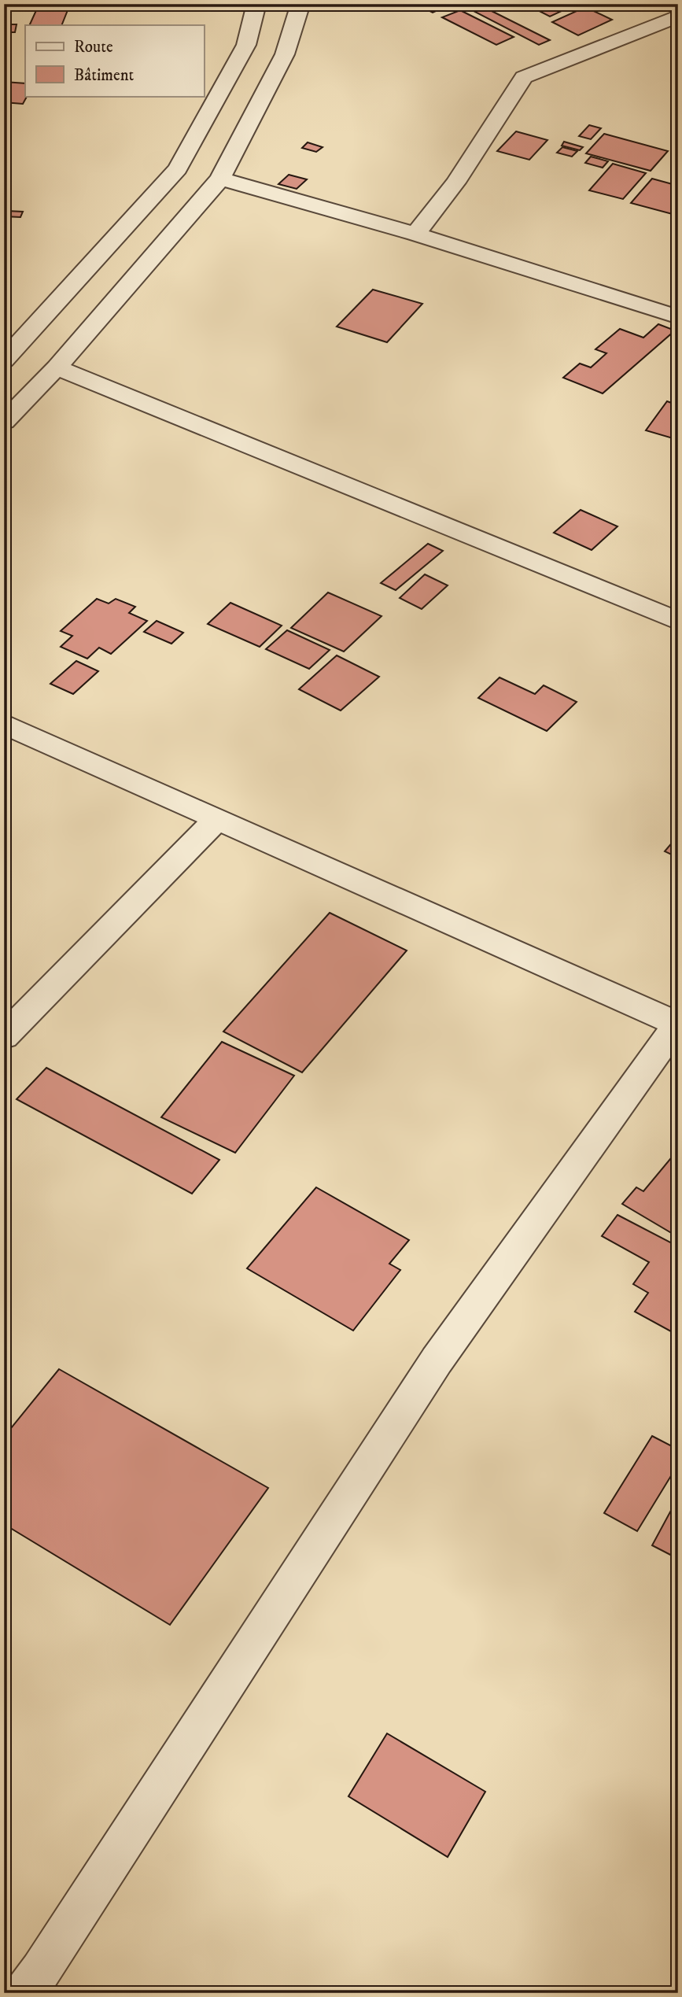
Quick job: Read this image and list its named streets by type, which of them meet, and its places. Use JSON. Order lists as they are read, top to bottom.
{
  "legend": ["Route", "Bâtiment"]
}
